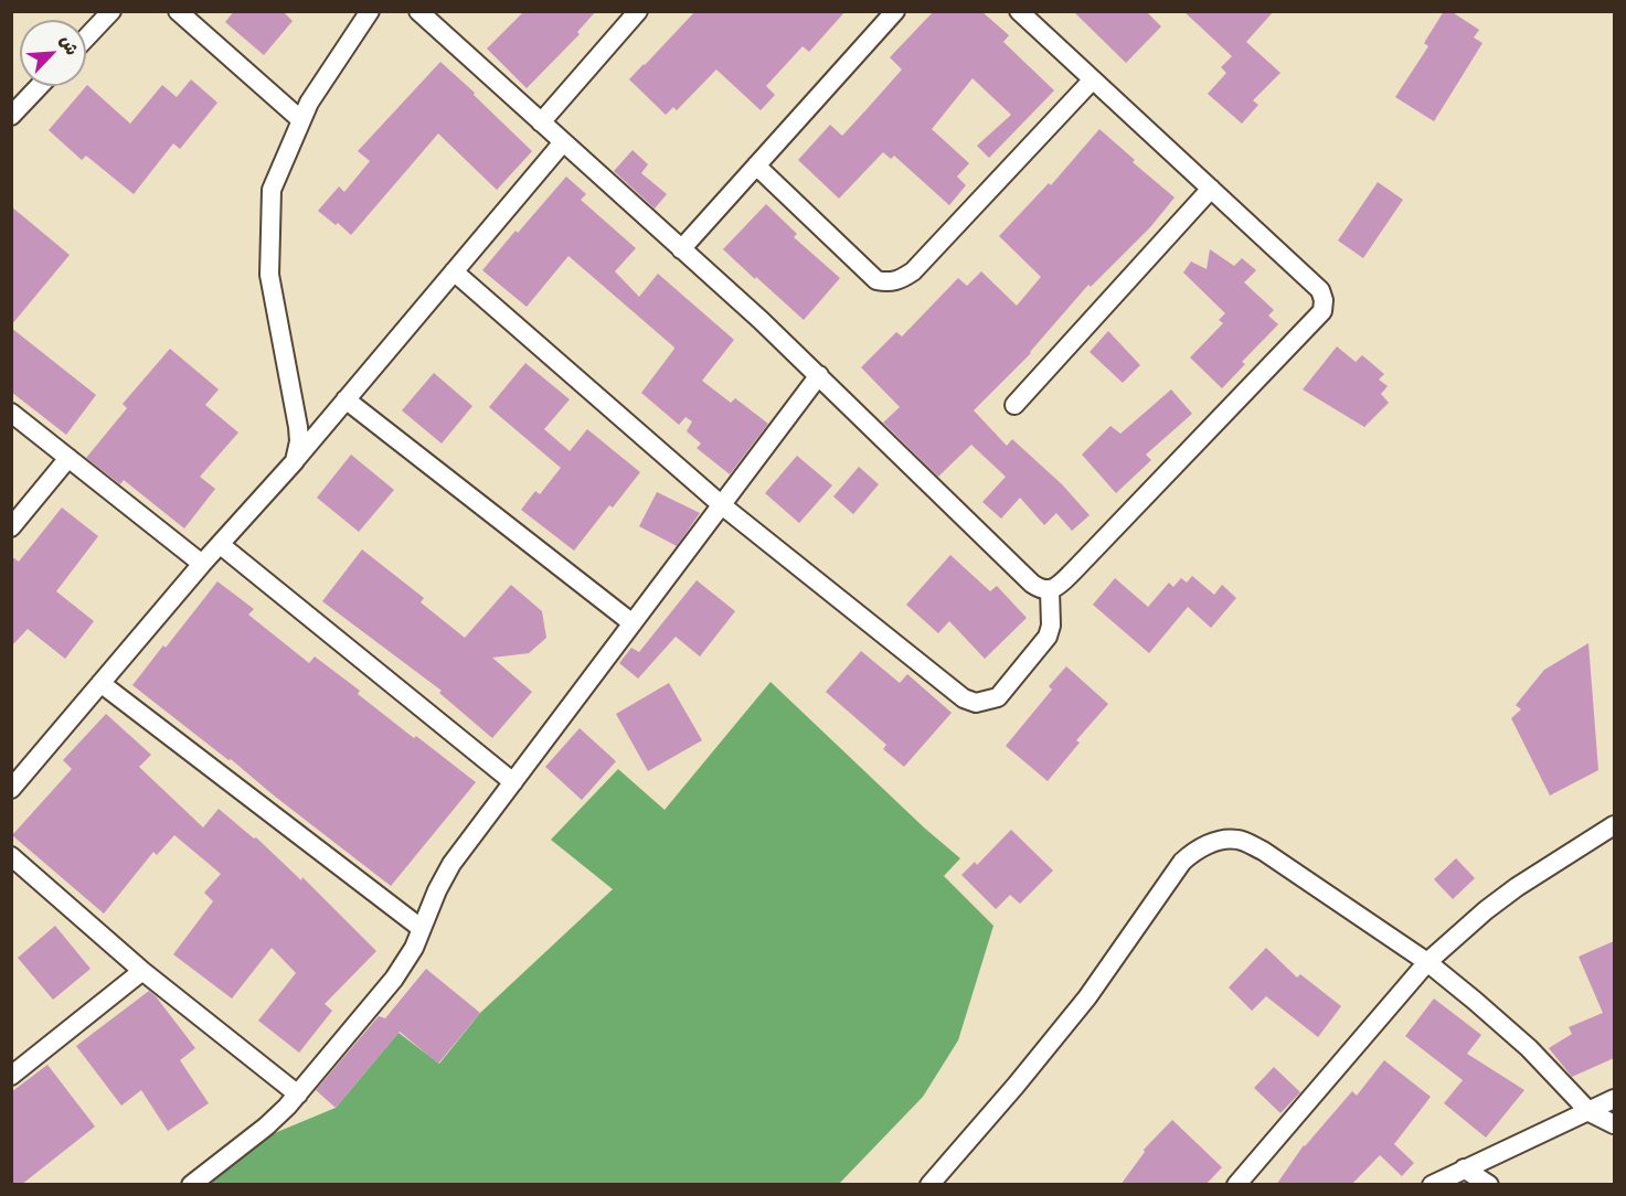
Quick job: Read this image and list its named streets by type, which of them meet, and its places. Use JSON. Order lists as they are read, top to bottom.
{
  "north": "top right"
}
